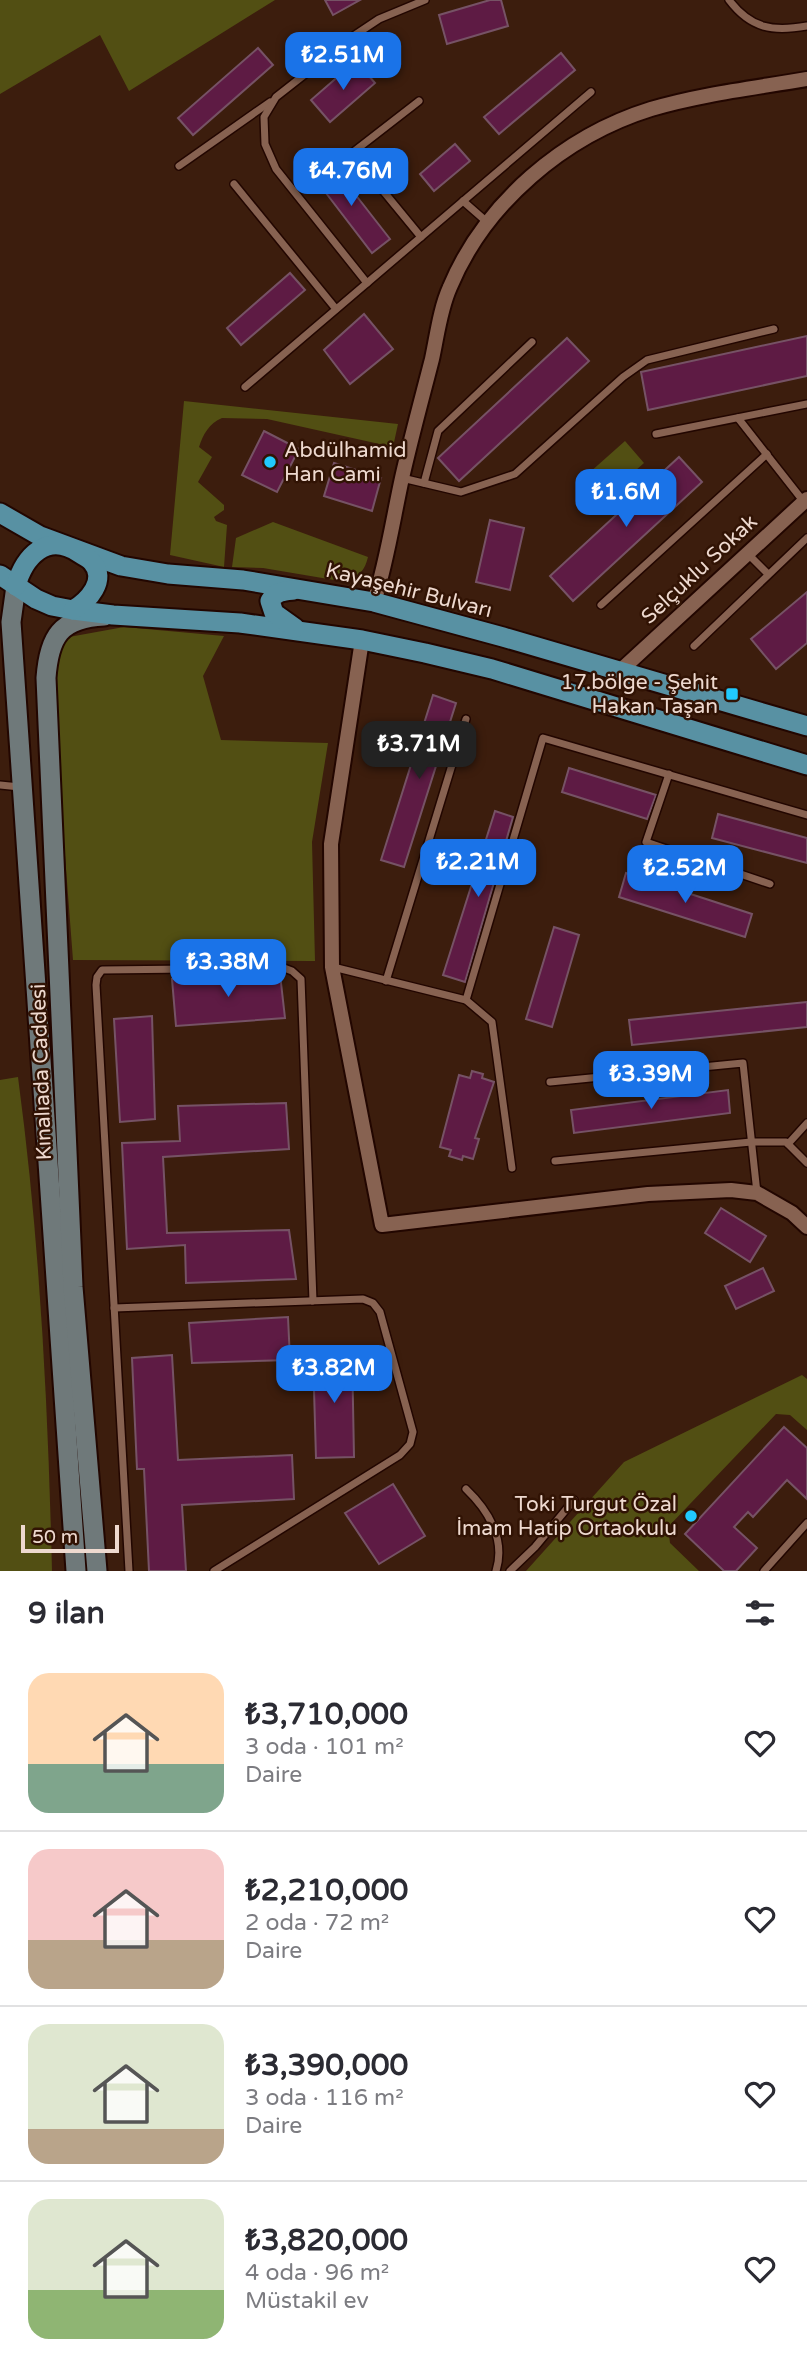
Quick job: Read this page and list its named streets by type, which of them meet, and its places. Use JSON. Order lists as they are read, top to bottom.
{
  "streets": {
    "main road": ["Kayaşehir Bulvarı", "Kınalıada Caddesi"],
    "street": ["Selçuklu Sokak"]
  },
  "crossings": [
    ["Selçuklu Sokak", "Kayaşehir Bulvarı"],
    ["Kayaşehir Bulvarı", "Kınalıada Caddesi"]
  ],
  "places": {
    "other": ["Abdülhamid Han Cami", "Toki Turgut Özal İmam Hatip Ortaokulu"],
    "transit": ["17.bölge - Şehit Hakan Taşan"]
  },
  "scale_bar": "50 m",
  "page": {
    "price": [
      "₺2.51M",
      "₺4.76M",
      "₺1.6M",
      "₺3.71M",
      "₺2.21M",
      "₺2.52M",
      "₺3.38M",
      "₺3.39M",
      "₺3.82M"
    ],
    "scale": "50 m",
    "heading": "9 ilan",
    "list": [
      {
        "name": "₺3,710,000",
        "note": "3 oda · 101 m² · Daire"
      },
      {
        "name": "₺2,210,000",
        "note": "2 oda · 72 m² · Daire"
      },
      {
        "name": "₺3,390,000",
        "note": "3 oda · 116 m² · Daire"
      },
      {
        "name": "₺3,820,000",
        "note": "4 oda · 96 m² · Müstakil ev"
      }
    ]
  }
}
